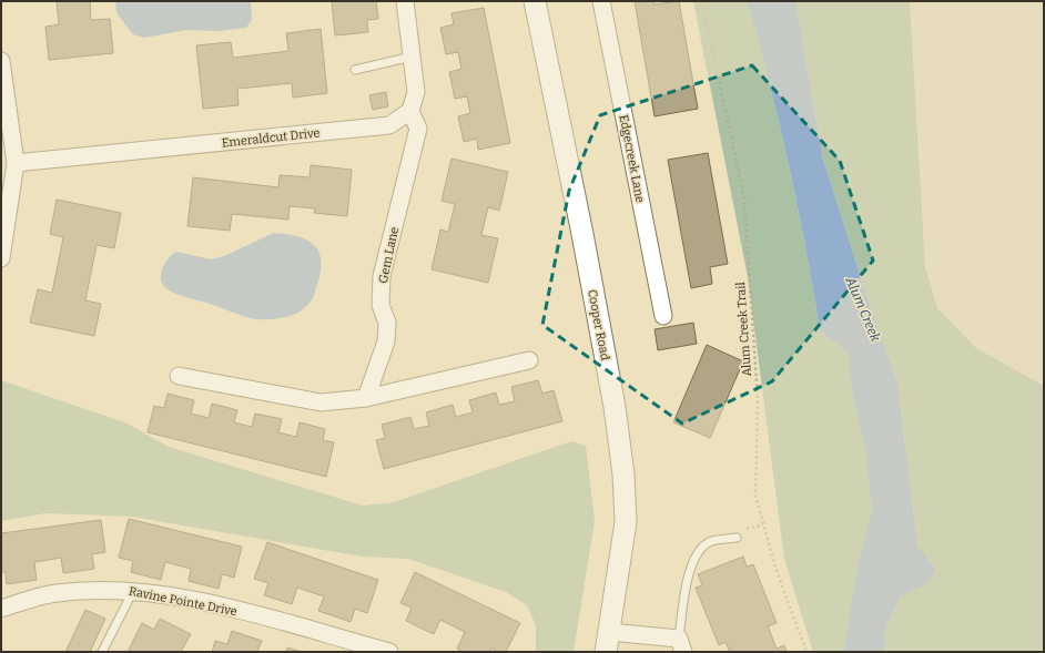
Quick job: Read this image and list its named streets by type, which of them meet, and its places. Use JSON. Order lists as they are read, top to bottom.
{
  "streets": {
    "street": [
      "Emeraldcut Drive",
      "Edgecreek Lane",
      "Gem Lane",
      "Cooper Road",
      "Ravine Pointe Drive"
    ],
    "path": ["Alum Creek Trail"]
  },
  "crossings": [
    ["Emeraldcut Drive", "Gem Lane"]
  ],
  "water": ["Alum Creek"]
}
